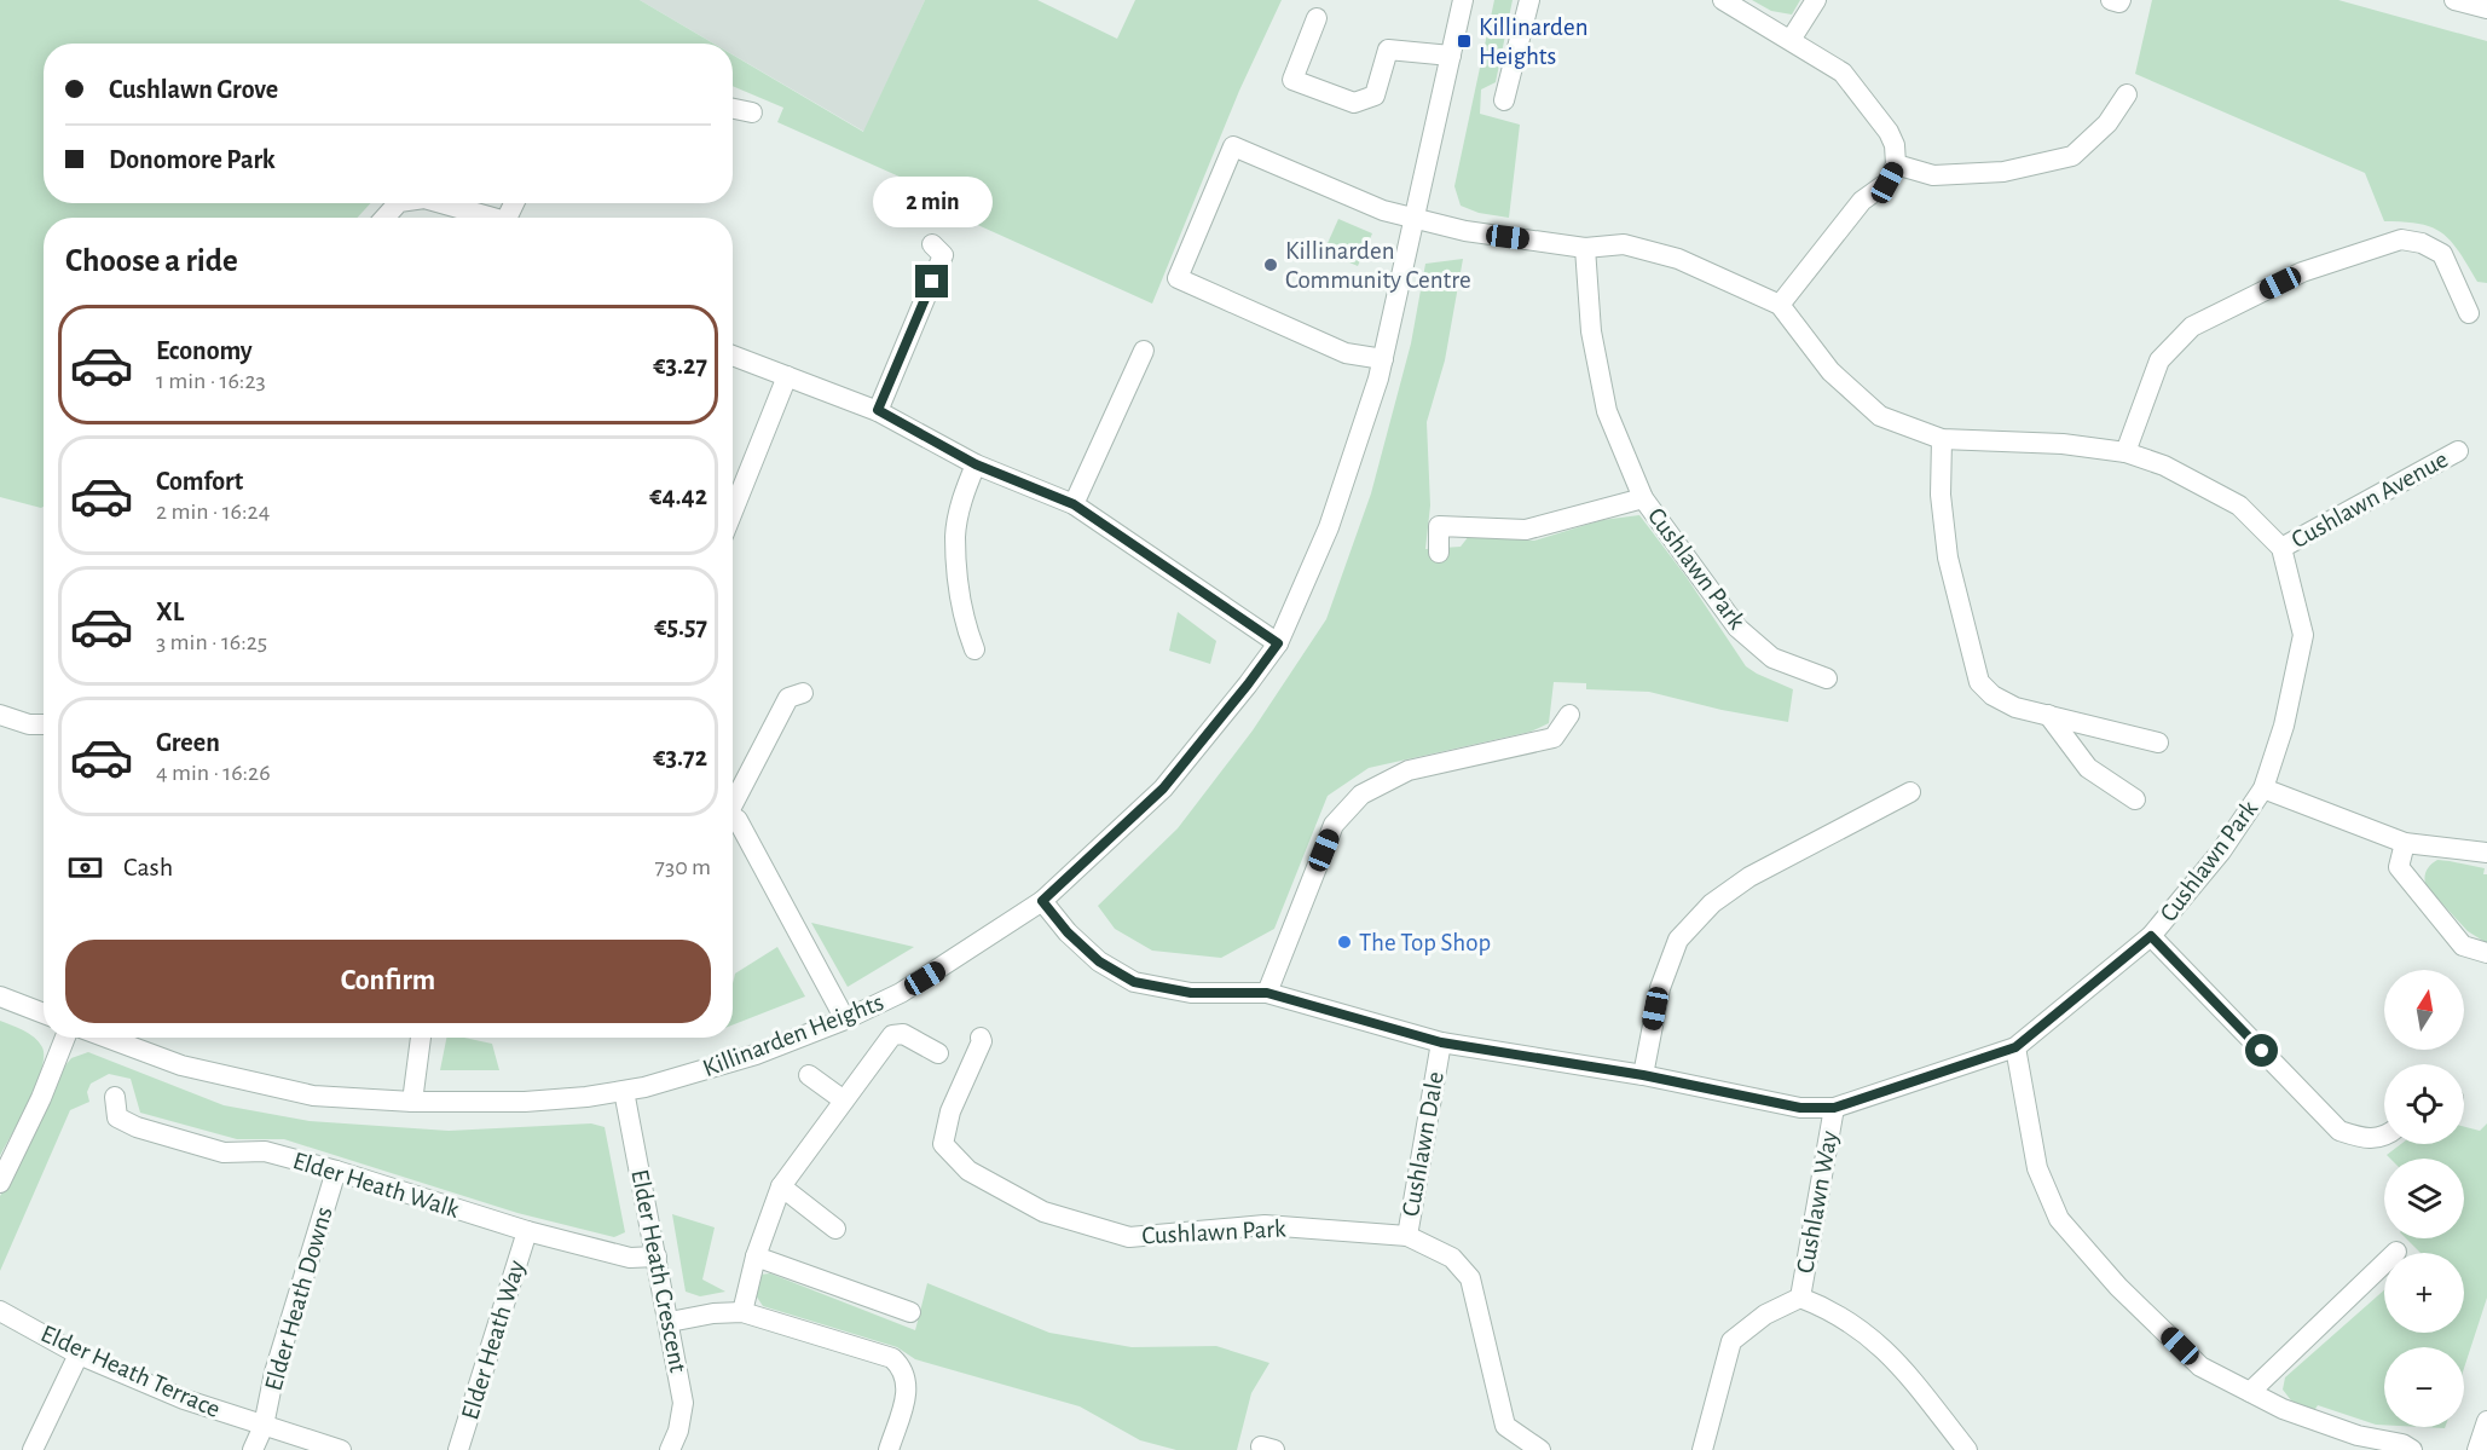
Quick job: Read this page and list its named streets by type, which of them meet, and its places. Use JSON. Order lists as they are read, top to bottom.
{
  "streets": {
    "street": [
      "Cushlawn Avenue",
      "Cushlawn Park",
      "Killinarden Heights",
      "Cushlawn Dale",
      "Elder Heath Walk",
      "Cushlawn Way",
      "Elder Heath Crescent",
      "Elder Heath Downs",
      "Elder Heath Way",
      "Elder Heath Terrace"
    ]
  },
  "crossings": [
    ["Cushlawn Avenue", "Cushlawn Park"],
    ["Cushlawn Park", "Killinarden Heights"],
    ["Cushlawn Park", "Cushlawn Dale"],
    ["Cushlawn Park", "Cushlawn Way"],
    ["Killinarden Heights", "Elder Heath Crescent"],
    ["Elder Heath Walk", "Elder Heath Crescent"],
    ["Elder Heath Walk", "Elder Heath Downs"],
    ["Elder Heath Walk", "Elder Heath Way"],
    ["Elder Heath Downs", "Elder Heath Terrace"]
  ],
  "places": {
    "transit": ["Killinarden Heights"],
    "other": ["Killinarden Community Centre", "The Top Shop"]
  },
  "north": "top",
  "page": {
    "banner": ["Cushlawn Grove", "Donomore Park"],
    "bubble": "2 min",
    "heading": "Choose a ride",
    "list": [
      {
        "name": "Economy",
        "note": "1 min · 16:23",
        "value": "€3.27"
      },
      {
        "name": "Comfort",
        "note": "2 min · 16:24",
        "value": "€4.42"
      },
      {
        "name": "XL",
        "note": "3 min · 16:25",
        "value": "€5.57"
      },
      {
        "name": "Green",
        "note": "4 min · 16:26",
        "value": "€3.72"
      }
    ],
    "pay": ["Cash", "730 m"],
    "buttons": "Confirm",
    "map_buttons": ["+", "−"]
  }
}
